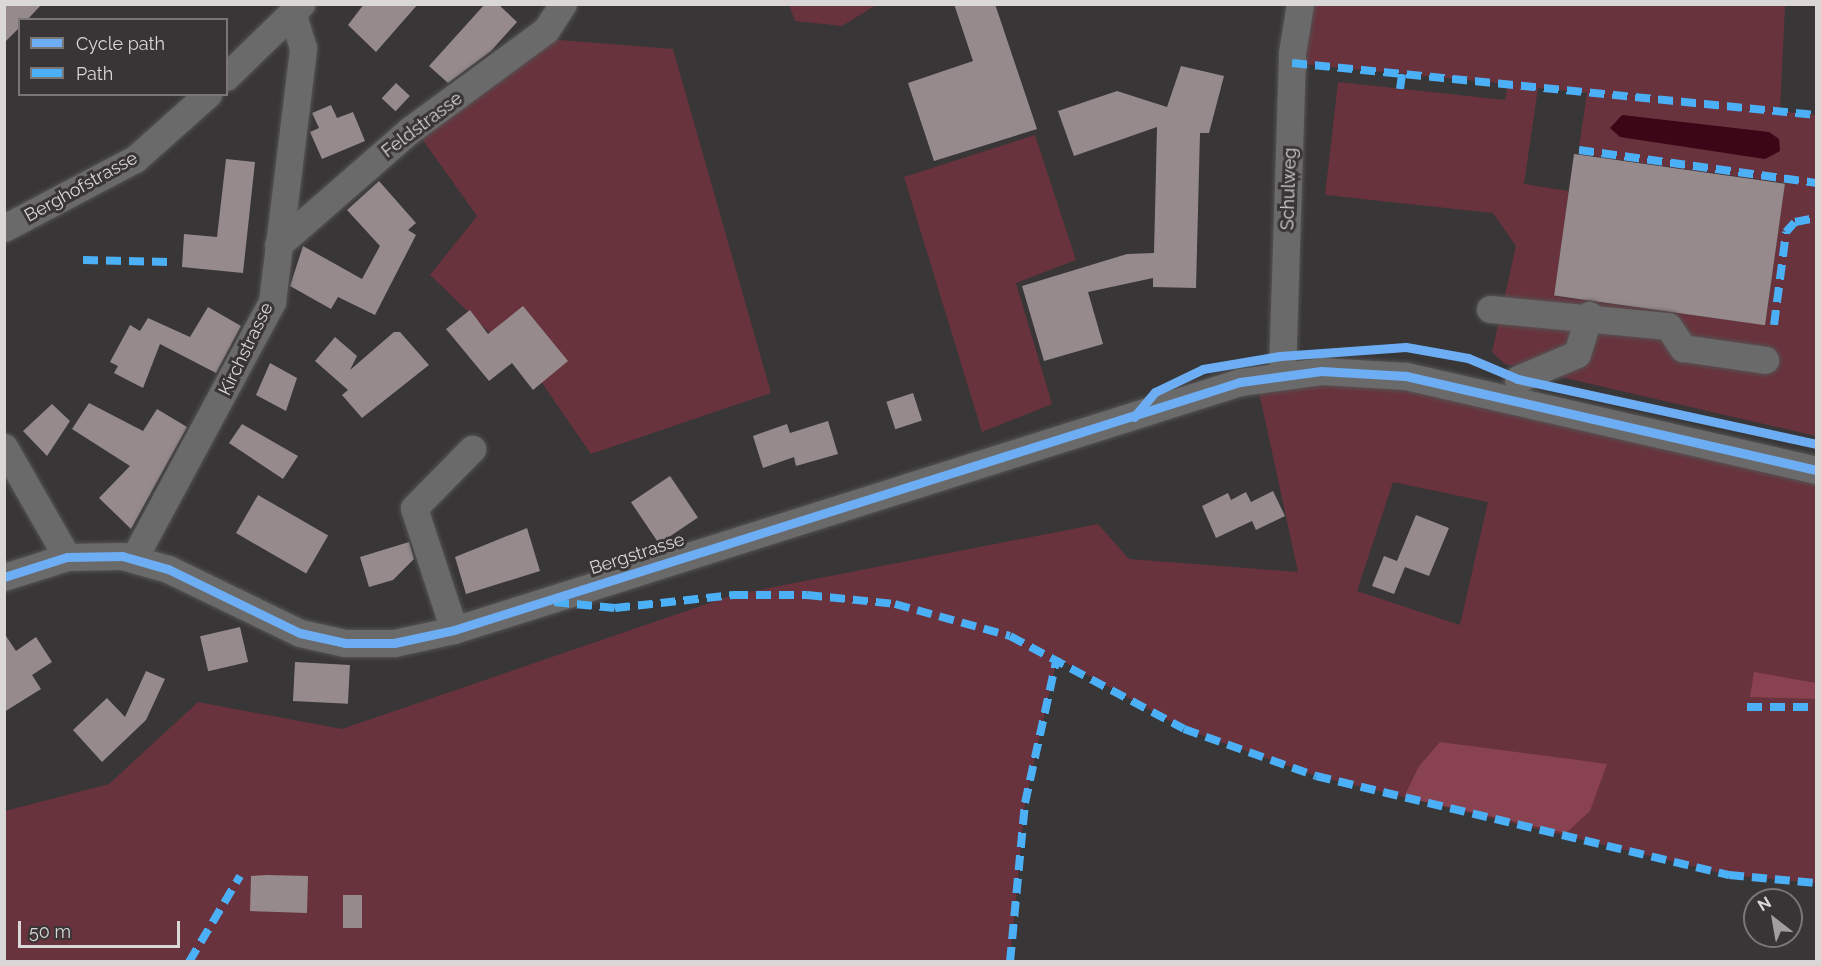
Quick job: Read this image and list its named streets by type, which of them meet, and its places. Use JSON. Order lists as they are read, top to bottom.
{
  "streets": {
    "street": [
      "Feldstrasse",
      "Berghofstrasse",
      "Schulweg",
      "Kirchstrasse",
      "Bergstrasse"
    ]
  },
  "crossings": [
    ["Feldstrasse", "Kirchstrasse"],
    ["Schulweg", "Bergstrasse"],
    ["Kirchstrasse", "Bergstrasse"]
  ],
  "legend": ["Cycle path", "Path"],
  "scale_bar": "50 m",
  "north": "top left"
}
